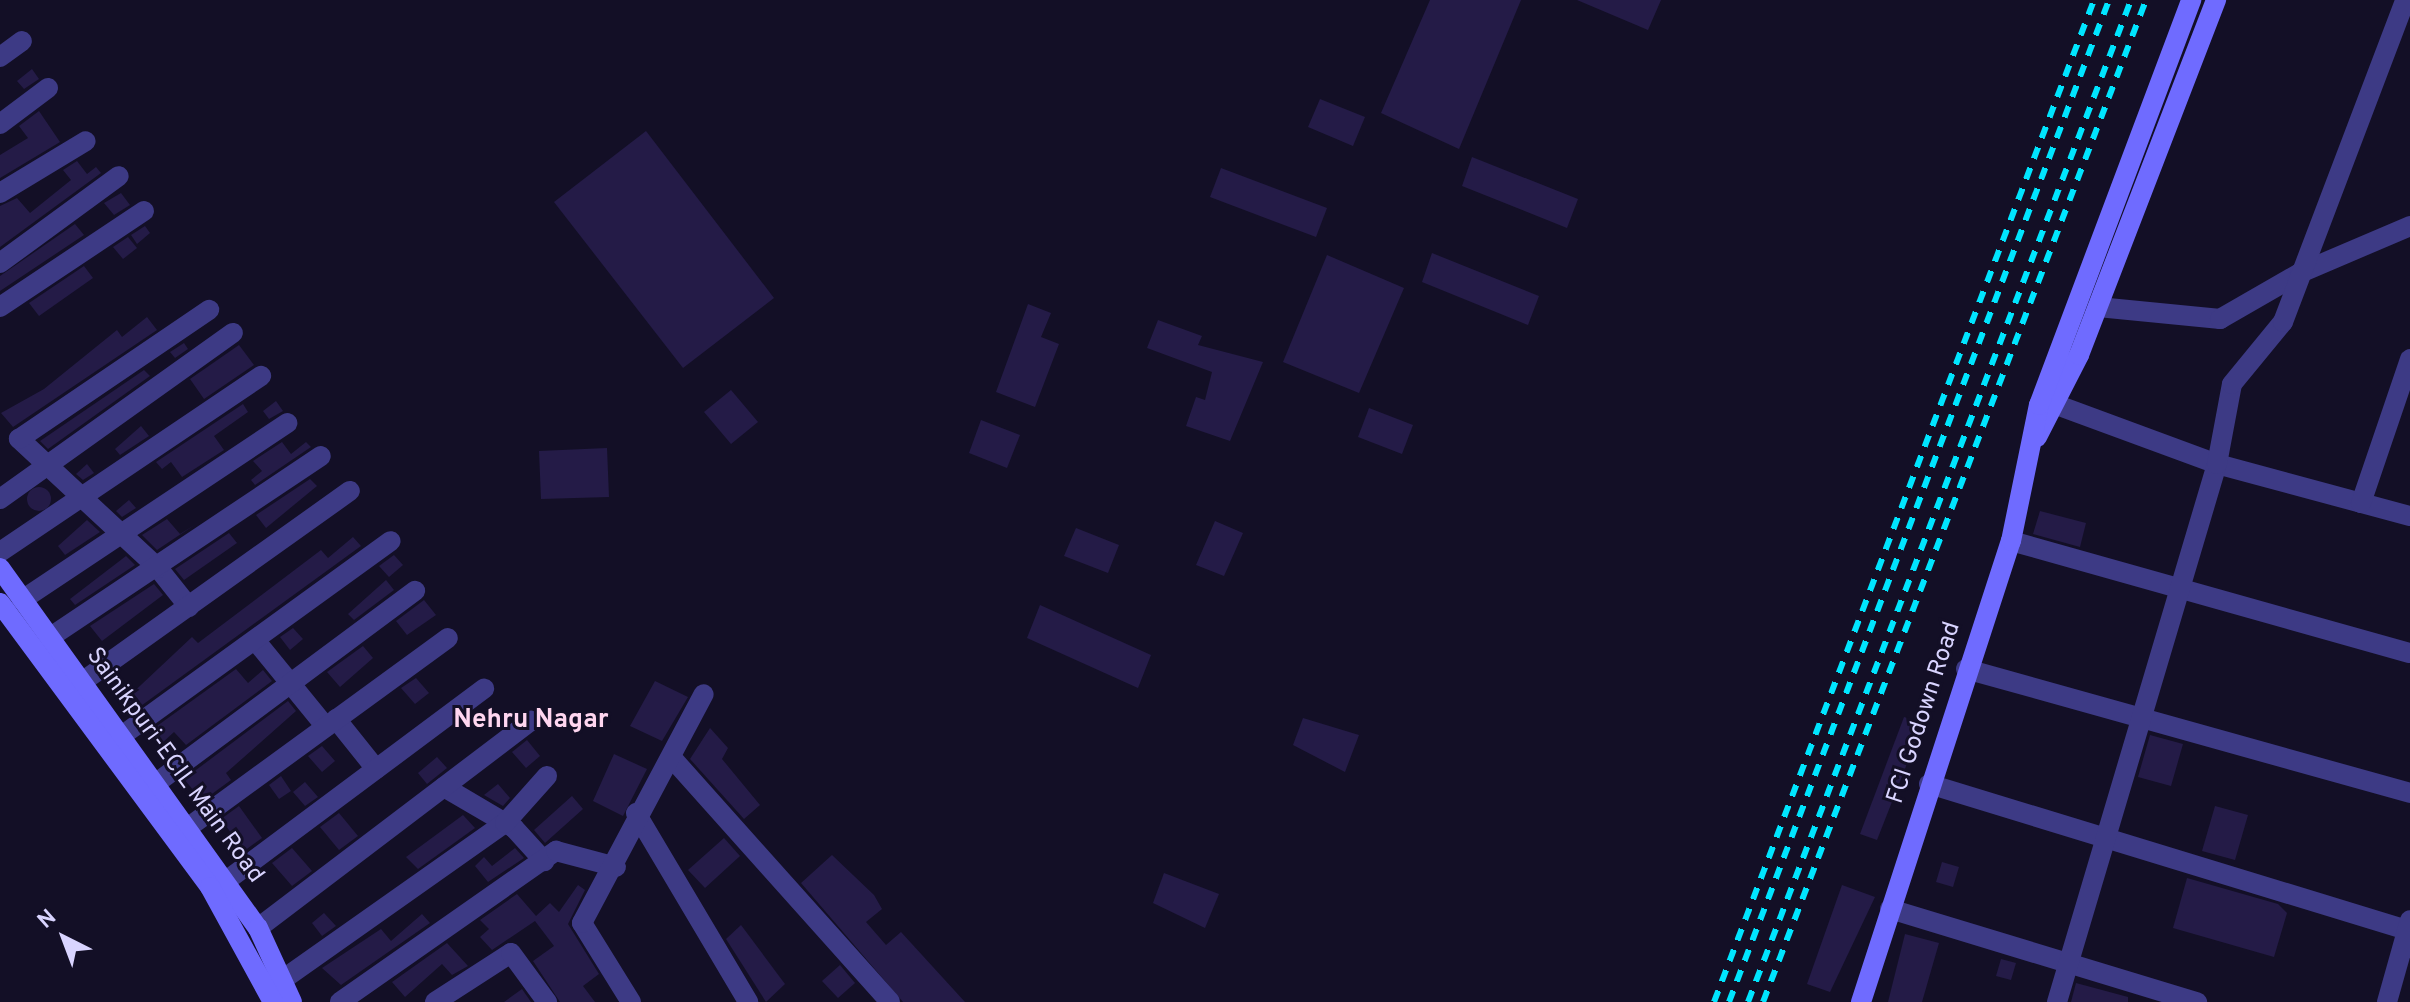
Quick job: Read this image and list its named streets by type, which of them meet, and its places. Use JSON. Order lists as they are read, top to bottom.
{
  "streets": {
    "street": ["FCI Godown Road", "Sainikpuri-ECIL Main Road"]
  },
  "districts": ["Nehru Nagar"],
  "north": "top left"
}
